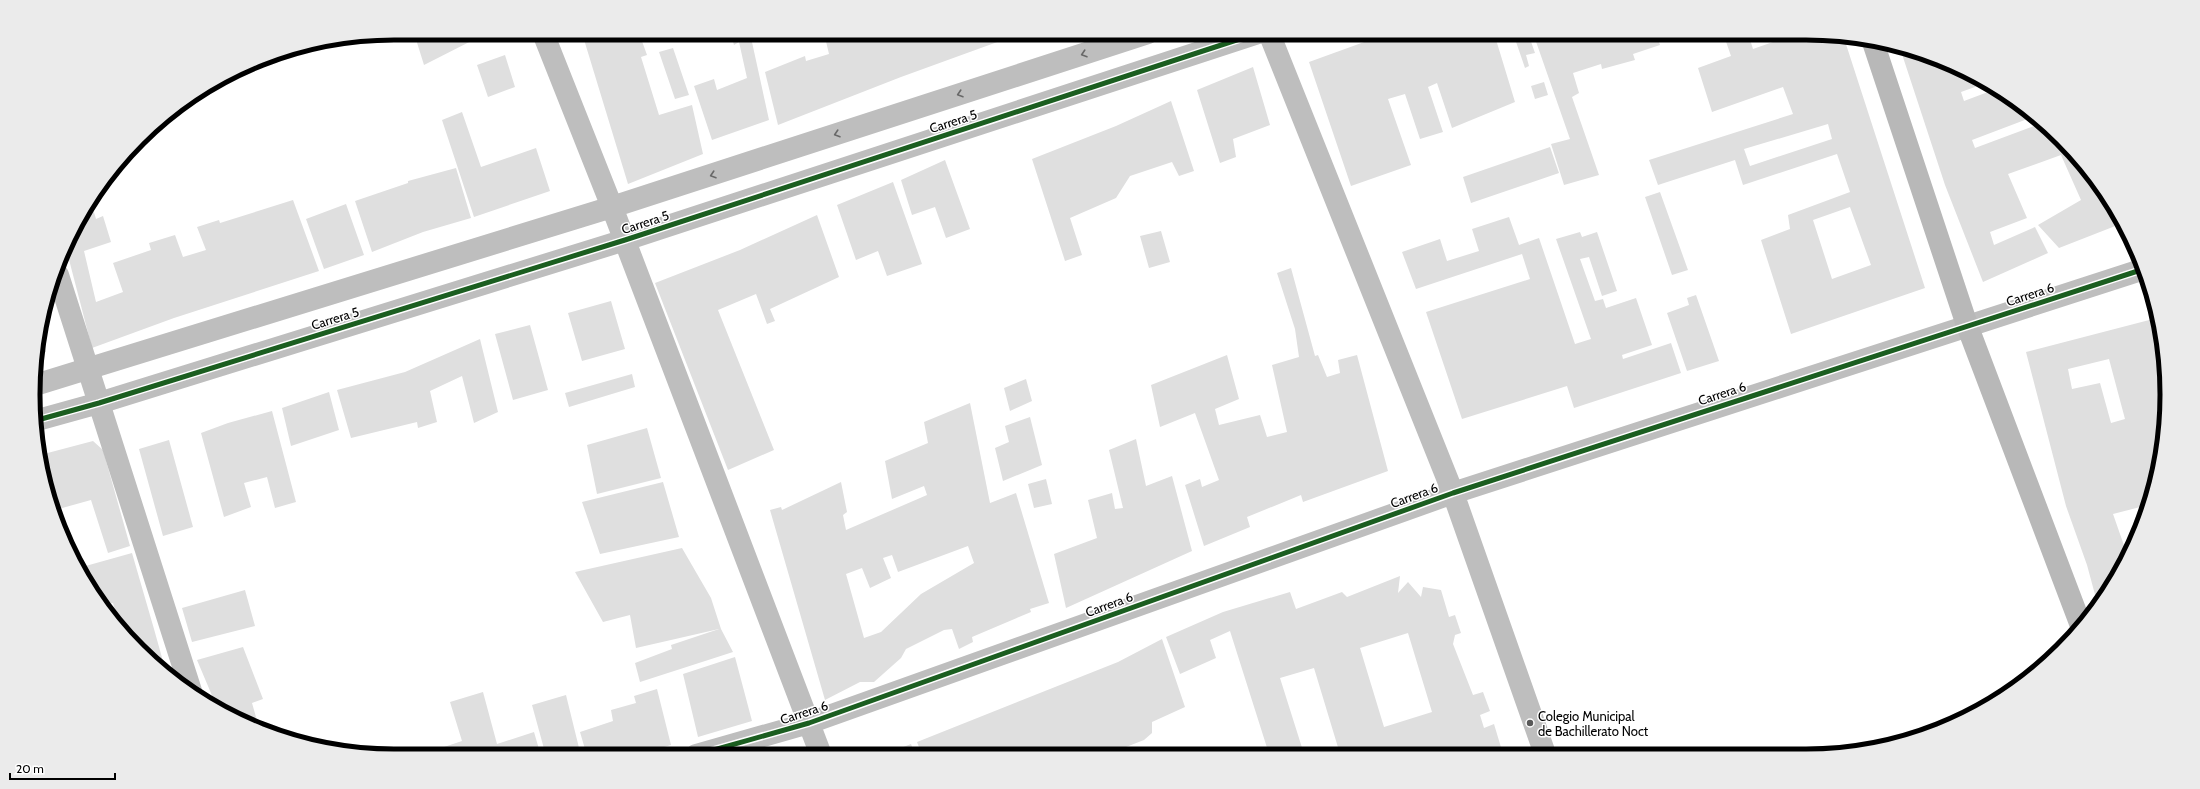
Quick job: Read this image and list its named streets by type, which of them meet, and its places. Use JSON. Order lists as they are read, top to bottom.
{
  "streets": {
    "street": ["Carrera 5", "Carrera 6"]
  },
  "places": ["Colegio Municipal de Bachillerato Noct"],
  "scale_bar": "20 m"
}
